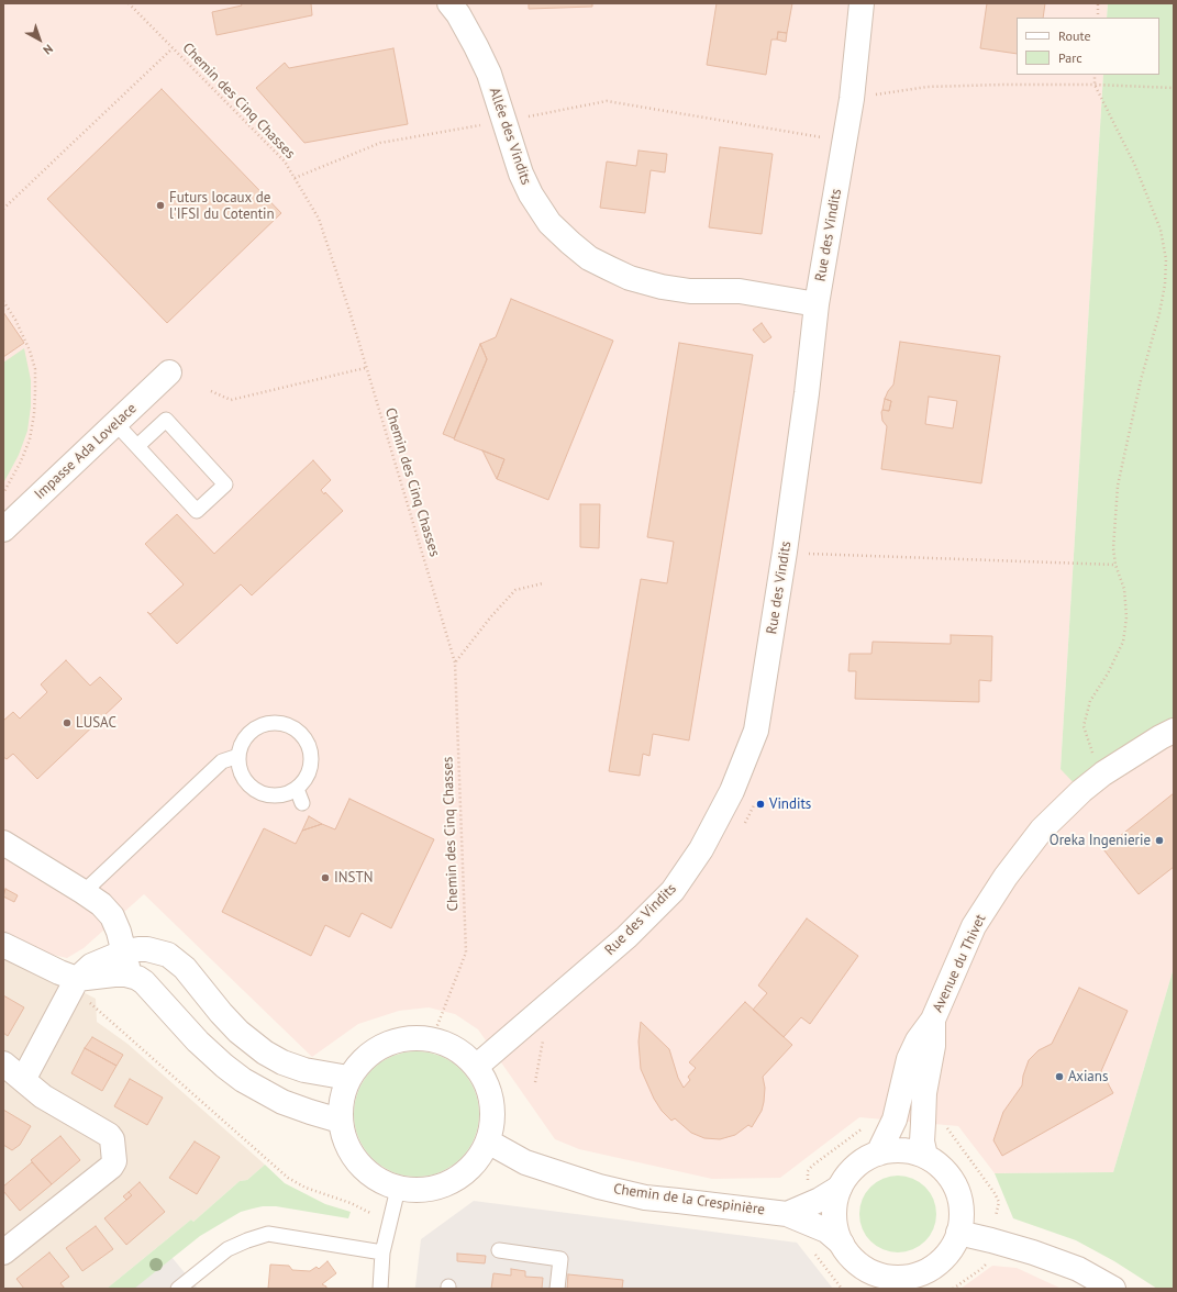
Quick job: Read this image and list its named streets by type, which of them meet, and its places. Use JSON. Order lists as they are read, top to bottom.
{
  "streets": {
    "street": [
      "Allée des Vindits",
      "Rue des Vindits",
      "Impasse Ada Lovelace",
      "Avenue du Thivet",
      "Chemin de la Crespinière"
    ],
    "path": ["Chemin des Cinq Chasses"]
  },
  "crossings": [
    ["Chemin des Cinq Chasses", "Rue des Vindits"],
    ["Chemin des Cinq Chasses", "Chemin de la Crespinière"],
    ["Allée des Vindits", "Rue des Vindits"],
    ["Rue des Vindits", "Chemin de la Crespinière"]
  ],
  "places": [
    "Futurs locaux de l'IFSI du Cotentin",
    "LUSAC",
    "Vindits",
    "Oreka Ingenierie",
    "INSTN",
    "Axians"
  ],
  "legend": ["Route", "Parc"],
  "north": "bottom right"
}
